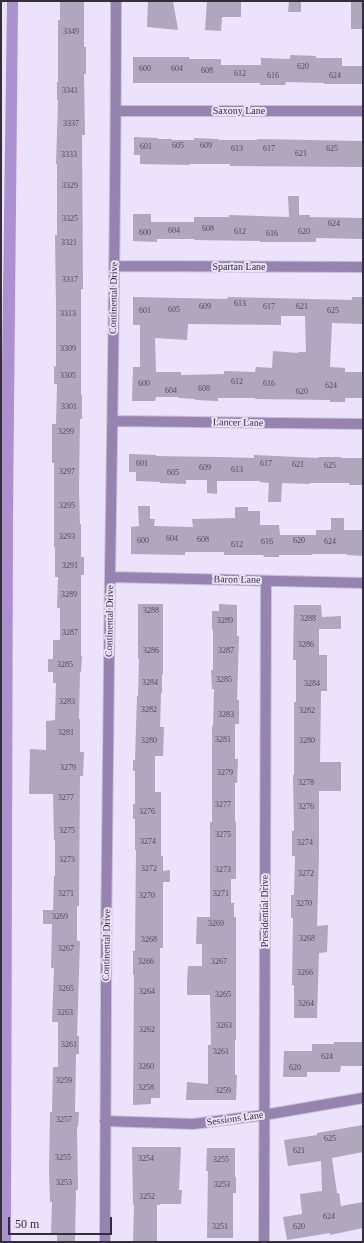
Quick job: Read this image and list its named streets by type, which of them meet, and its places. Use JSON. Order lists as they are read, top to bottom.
{
  "streets": {
    "street": [
      "Saxony Lane",
      "Spartan Lane",
      "Continental Drive",
      "Lancer Lane",
      "Baron Lane",
      "Presidential Drive",
      "Sessions Lane"
    ]
  },
  "crossings": [
    ["Saxony Lane", "Continental Drive"],
    ["Spartan Lane", "Continental Drive"],
    ["Continental Drive", "Lancer Lane"],
    ["Continental Drive", "Baron Lane"],
    ["Continental Drive", "Sessions Lane"],
    ["Baron Lane", "Presidential Drive"],
    ["Presidential Drive", "Sessions Lane"]
  ],
  "house_numbers": [
    "3349",
    "620",
    "600",
    "604",
    "608",
    "612",
    "616",
    "624",
    "3341",
    "3337",
    "605",
    "609",
    "601",
    "613",
    "617",
    "625",
    "621",
    "3333",
    "3329",
    "3325",
    "624",
    "608",
    "604",
    "612",
    "620",
    "600",
    "616",
    "3321",
    "3317",
    "613",
    "609",
    "617",
    "621",
    "605",
    "601",
    "625",
    "3313",
    "3309",
    "3305",
    "612",
    "600",
    "616",
    "624",
    "608",
    "604",
    "620",
    "3301",
    "3299",
    "601",
    "617",
    "621",
    "625",
    "609",
    "613",
    "3297",
    "605",
    "3295",
    "3293",
    "604",
    "608",
    "600",
    "620",
    "616",
    "624",
    "612",
    "3291",
    "3289",
    "3288",
    "3288",
    "3289",
    "3287",
    "3286",
    "3286",
    "3287",
    "3285",
    "3285",
    "3284",
    "3284",
    "3283",
    "3282",
    "3282",
    "3283",
    "3281",
    "3281",
    "3280",
    "3280",
    "3279",
    "3279",
    "3278",
    "3277",
    "3277",
    "3276",
    "3276",
    "3275",
    "3275",
    "3274",
    "3274",
    "3273",
    "3272",
    "3273",
    "3272",
    "3271",
    "3271",
    "3270",
    "3270",
    "3269",
    "3269",
    "3268",
    "3268",
    "3267",
    "3266",
    "3267",
    "3266",
    "3265",
    "3264",
    "3265",
    "3264",
    "3263",
    "3263",
    "3262",
    "3261",
    "3261",
    "624",
    "3260",
    "620",
    "3259",
    "3258",
    "3259",
    "3257",
    "625",
    "621",
    "3255",
    "3254",
    "3255",
    "3253",
    "3253",
    "3252",
    "624",
    "3251",
    "620"
  ],
  "scale_bar": "50 m"
}
